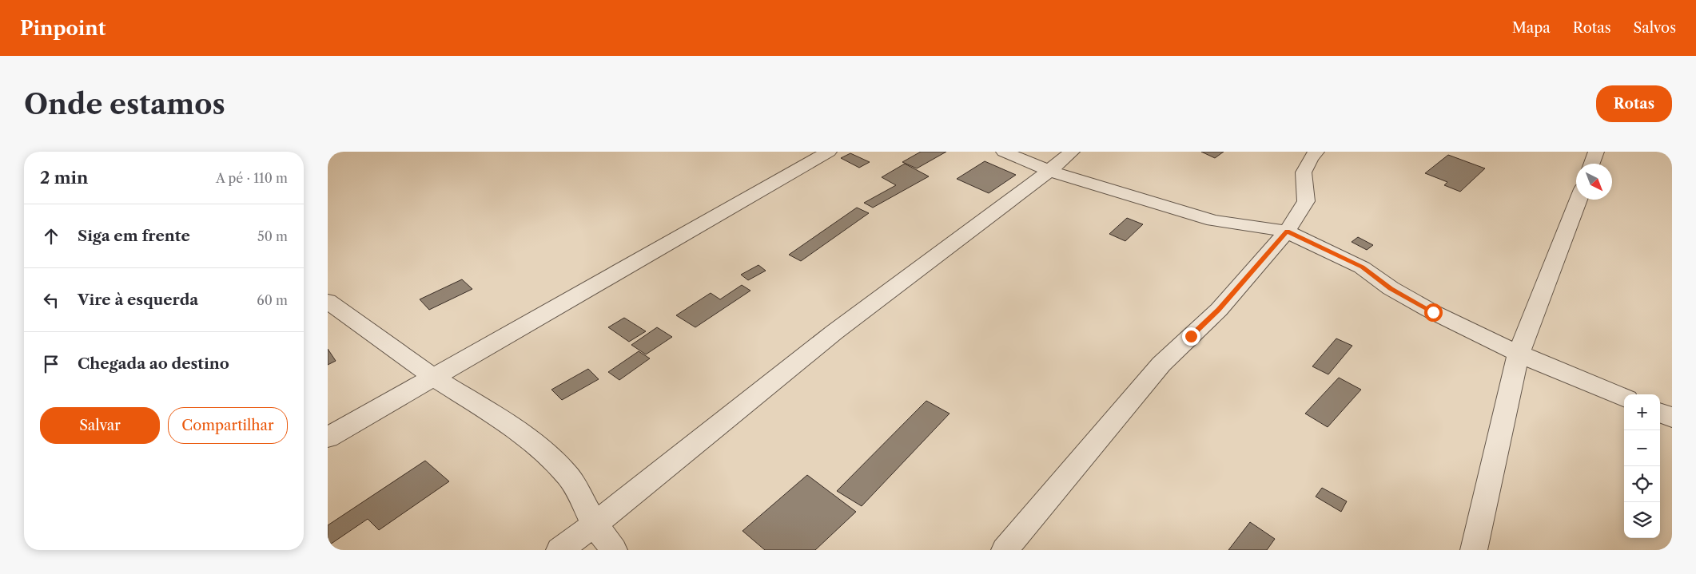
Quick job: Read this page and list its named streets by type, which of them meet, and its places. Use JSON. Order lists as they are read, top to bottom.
{
  "north": "bottom right",
  "page": {
    "header": "Pinpoint",
    "nav": ["Mapa", "Rotas", "Salvos"],
    "buttons": [
      "Rotas",
      ["Salvar", "Compartilhar"]
    ],
    "title": "Onde estamos",
    "heading": ["2 min", "A pé · 110 m"],
    "list": [
      ["Siga em frente", "50 m"],
      ["Vire à esquerda", "60 m"],
      "Chegada ao destino"
    ],
    "map_buttons": ["+", "−"]
  }
}
